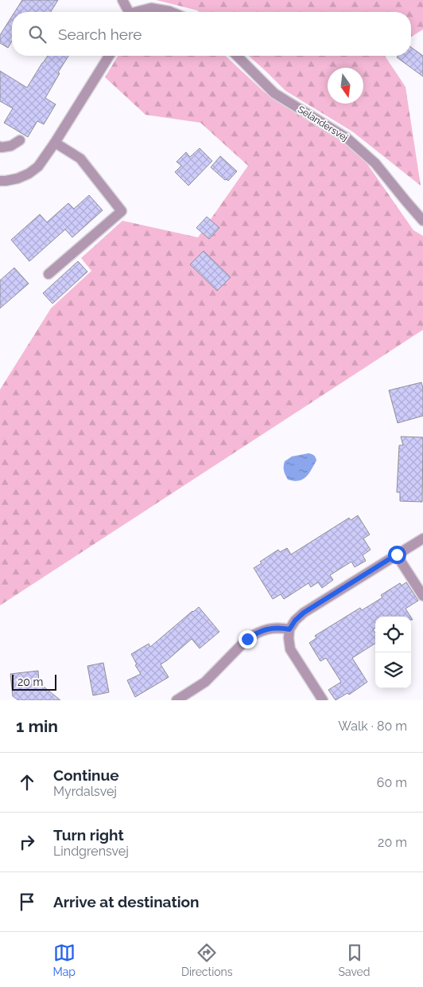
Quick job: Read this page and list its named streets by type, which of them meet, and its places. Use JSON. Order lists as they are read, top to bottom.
{
  "streets": {
    "street": ["Selandersvej"]
  },
  "scale_bar": "20 m",
  "north": "bottom",
  "page": {
    "search": "Search here",
    "scale": "20 m",
    "heading": ["1 min", "Walk · 80 m"],
    "list": [
      ["Continue", "Myrdalsvej", "60 m"],
      ["Turn right", "Lindgrensvej", "20 m"],
      "Arrive at destination"
    ],
    "nav": ["Map", "Directions", "Saved"]
  }
}
